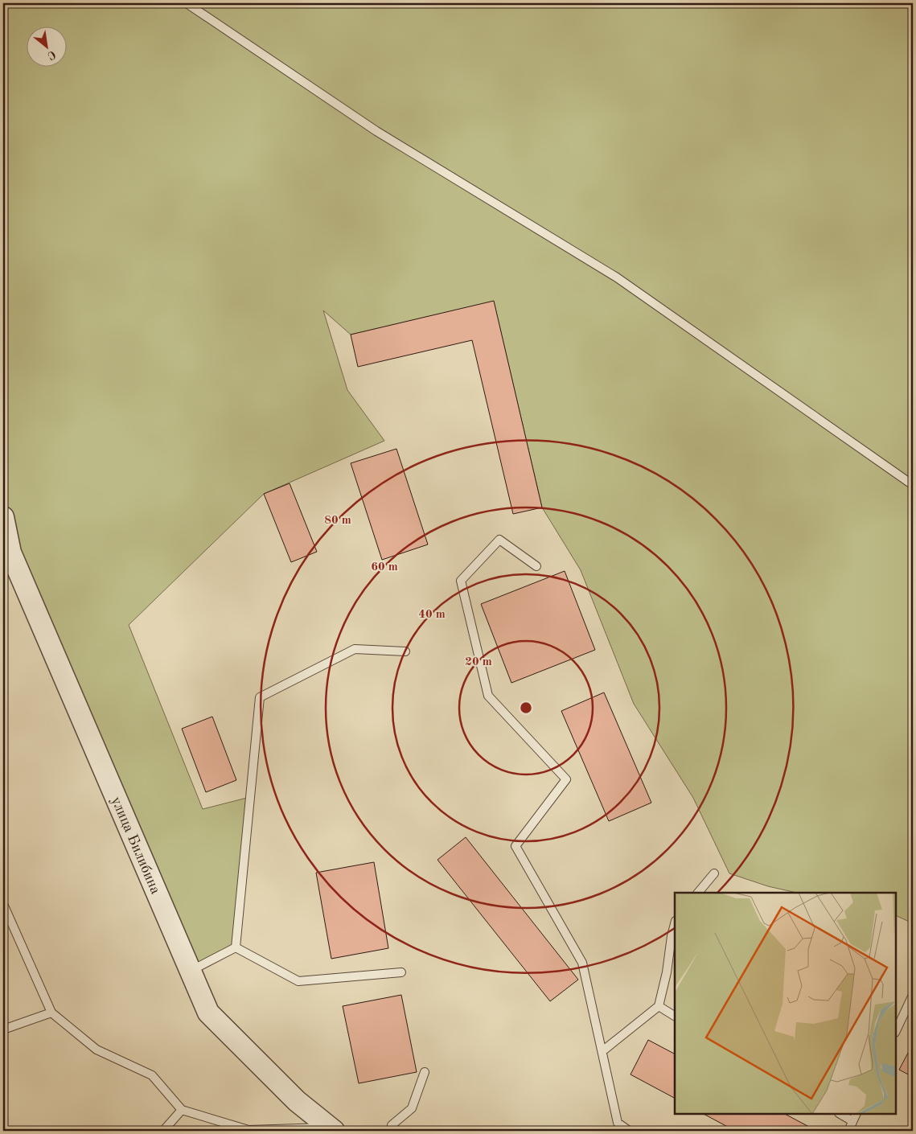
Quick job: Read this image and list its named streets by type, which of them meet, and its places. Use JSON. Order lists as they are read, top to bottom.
{
  "streets": {
    "street": ["улица Билибина"]
  },
  "north": "bottom right",
  "rings": [
    "80 m",
    "60 m",
    "40 m",
    "20 m"
  ]
}
